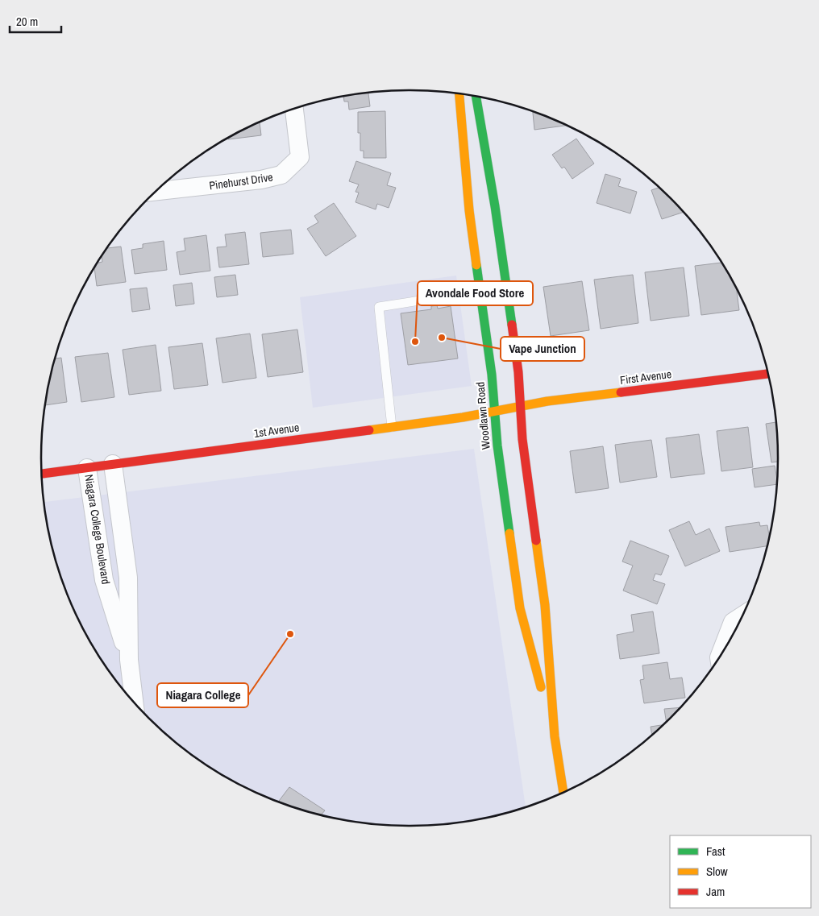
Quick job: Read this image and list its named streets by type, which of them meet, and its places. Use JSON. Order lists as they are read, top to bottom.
{
  "streets": {
    "main road": ["First Avenue", "Woodlawn Road", "1st Avenue"],
    "street": ["Pinehurst Drive", "Niagara College Boulevard"]
  },
  "crossings": [
    ["First Avenue", "Woodlawn Road"],
    ["First Avenue", "1st Avenue"],
    ["Woodlawn Road", "1st Avenue"],
    ["1st Avenue", "Niagara College Boulevard"]
  ],
  "places": ["Vape Junction", "Avondale Food Store", "Niagara College"],
  "legend": ["Fast", "Slow", "Jam"],
  "scale_bar": "20 m"
}
